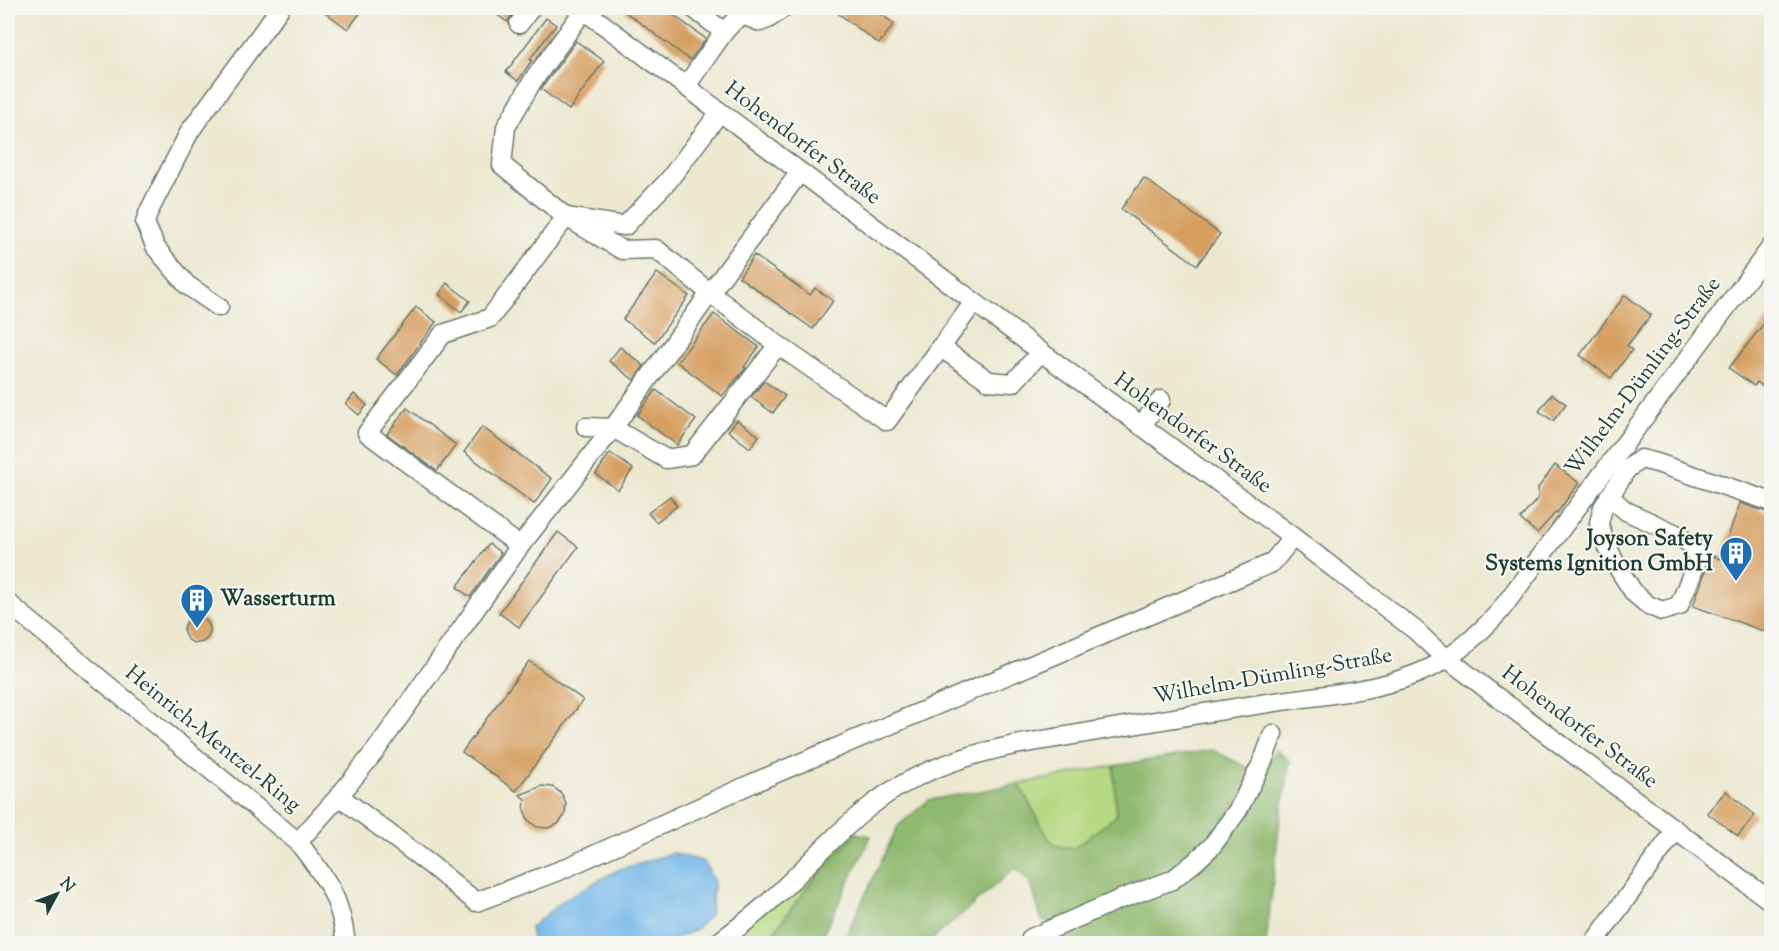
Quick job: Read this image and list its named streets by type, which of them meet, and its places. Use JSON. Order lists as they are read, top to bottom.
{
  "streets": {
    "street": ["Hohendorfer Straße", "Wilhelm-Dümling-Straße", "Heinrich-Mentzel-Ring"]
  },
  "crossings": [
    ["Hohendorfer Straße", "Wilhelm-Dümling-Straße"]
  ],
  "places": {
    "building": ["Joyson Safety Systems Ignition GmbH", "Wasserturm"]
  },
  "north": "top right"
}
